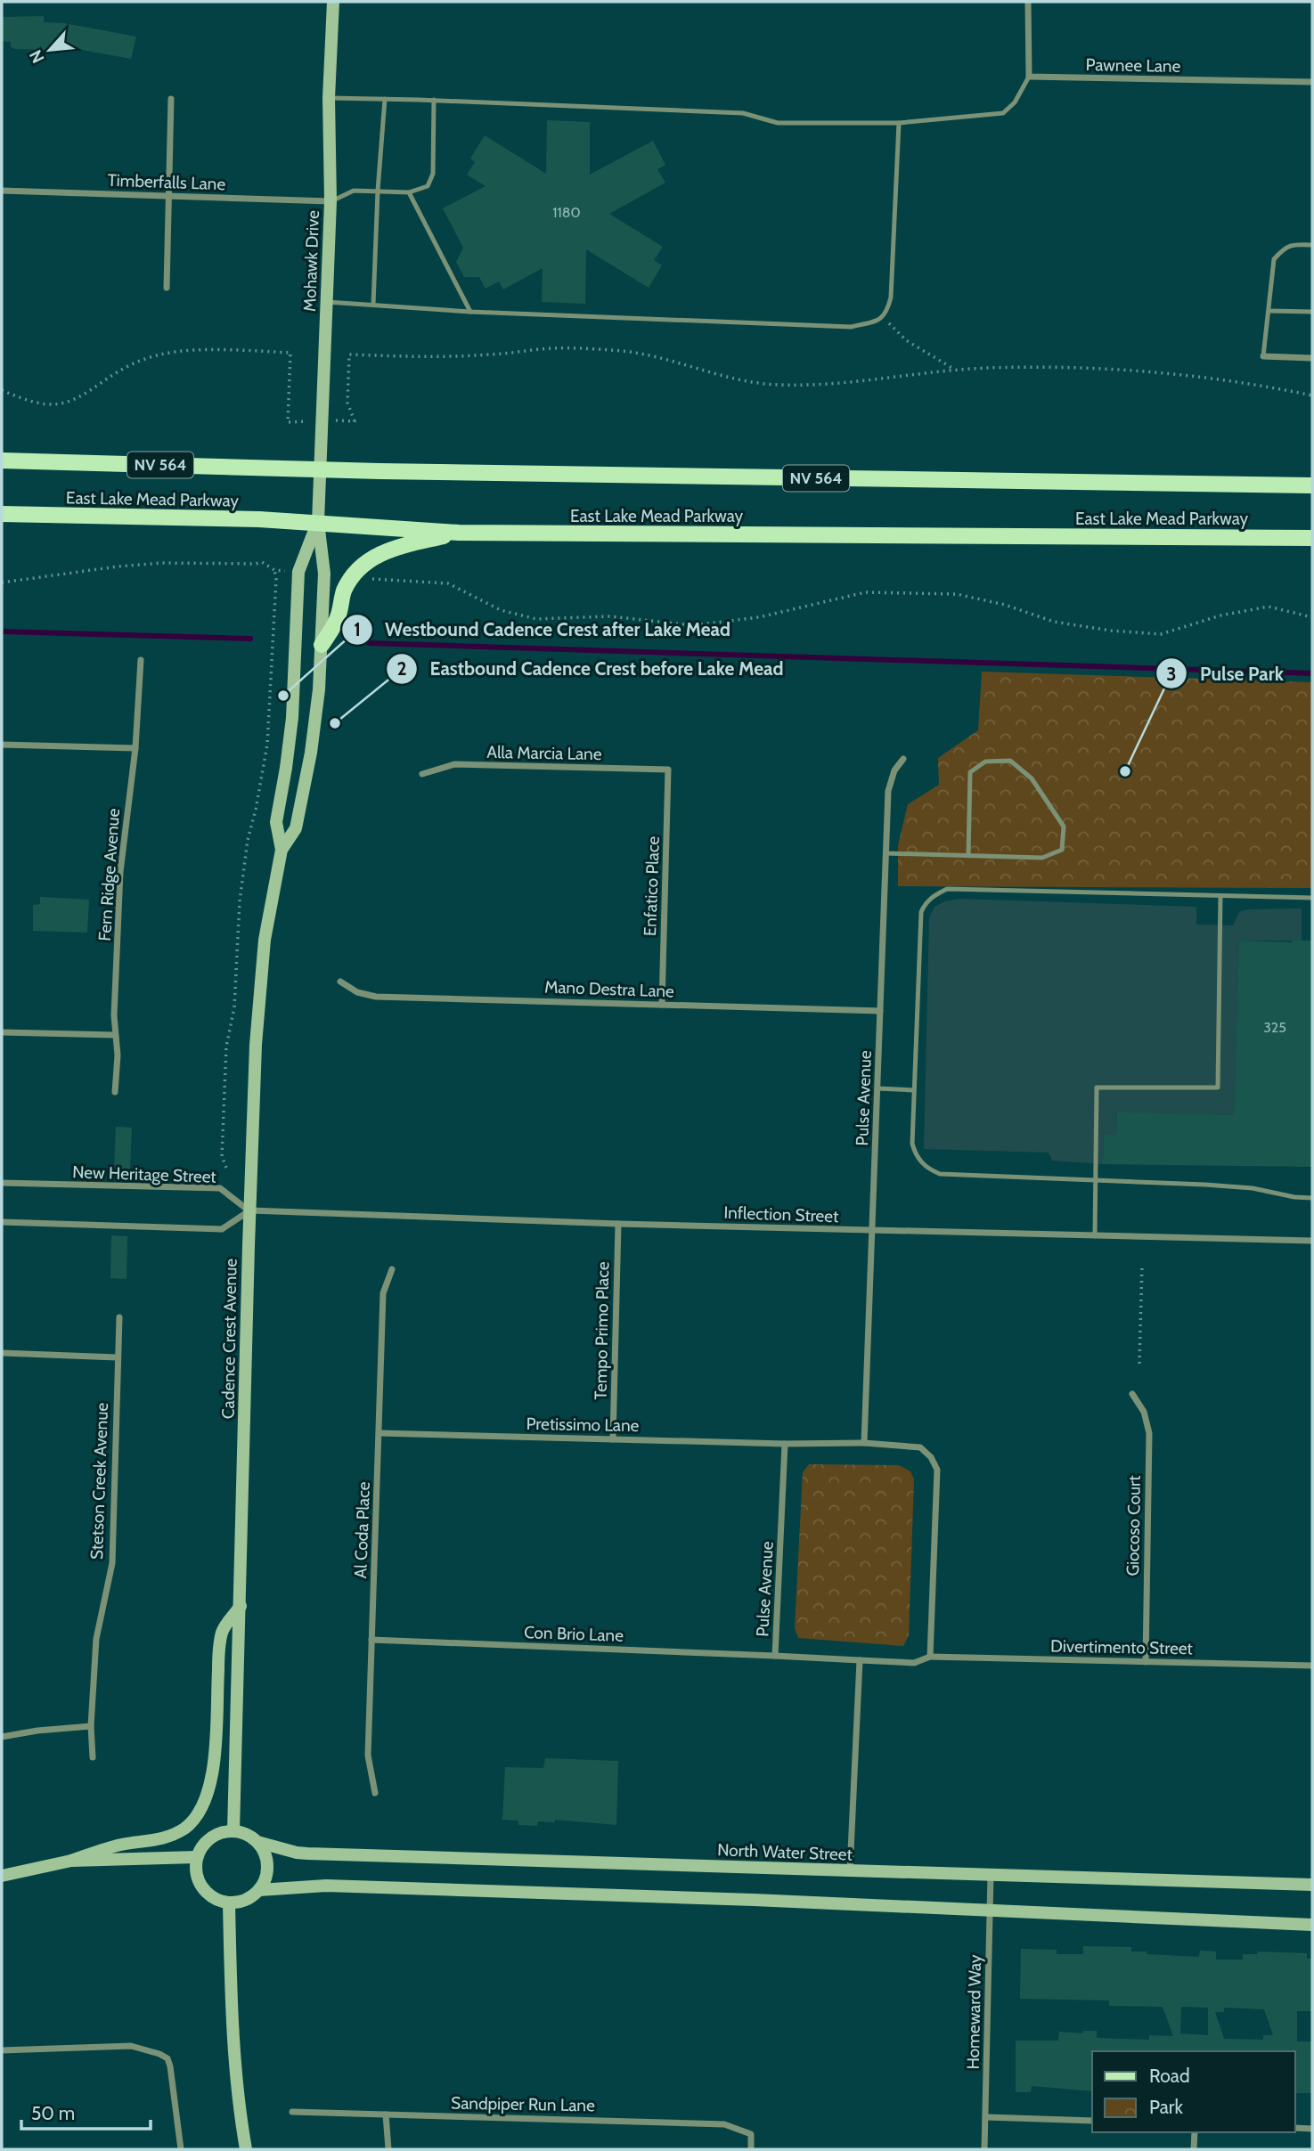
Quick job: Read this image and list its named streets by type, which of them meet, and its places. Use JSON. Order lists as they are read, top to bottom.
{
  "streets": {
    "main road": ["NV 564", "East Lake Mead Parkway"],
    "street": [
      "Pawnee Lane",
      "Timberfalls Lane",
      "Mohawk Drive",
      "Alla Marcia Lane",
      "Fern Ridge Avenue",
      "Enfatico Place",
      "Mano Destra Lane",
      "Pulse Avenue",
      "New Heritage Street",
      "Inflection Street",
      "Tempo Primo Place",
      "Cadence Crest Avenue",
      "Pretissimo Lane",
      "Stetson Creek Avenue",
      "Giocoso Court",
      "Al Coda Place",
      "Con Brio Lane",
      "Divertimento Street",
      "North Water Street",
      "Homeward Way",
      "Sandpiper Run Lane"
    ]
  },
  "crossings": [
    ["Timberfalls Lane", "Mohawk Drive"],
    ["Mohawk Drive", "East Lake Mead Parkway"],
    ["Mohawk Drive", "Cadence Crest Avenue"],
    ["East Lake Mead Parkway", "Cadence Crest Avenue"],
    ["Alla Marcia Lane", "Enfatico Place"],
    ["Enfatico Place", "Mano Destra Lane"],
    ["Mano Destra Lane", "Pulse Avenue"],
    ["Pulse Avenue", "Inflection Street"],
    ["Pulse Avenue", "Pretissimo Lane"],
    ["Pulse Avenue", "Con Brio Lane"],
    ["Pulse Avenue", "Divertimento Street"],
    ["New Heritage Street", "Inflection Street"],
    ["New Heritage Street", "Cadence Crest Avenue"],
    ["Inflection Street", "Tempo Primo Place"],
    ["Inflection Street", "Cadence Crest Avenue"],
    ["Tempo Primo Place", "Pretissimo Lane"],
    ["Cadence Crest Avenue", "North Water Street"],
    ["Pretissimo Lane", "Al Coda Place"],
    ["Giocoso Court", "Divertimento Street"],
    ["Al Coda Place", "Con Brio Lane"],
    ["North Water Street", "Homeward Way"]
  ],
  "places": ["Westbound Cadence Crest after Lake Mead", "Eastbound Cadence Crest before Lake Mead", "Pulse Park"],
  "house_numbers": ["1180", "325"],
  "legend": ["Road", "Park"],
  "scale_bar": "50 m",
  "north": "bottom left"
}
